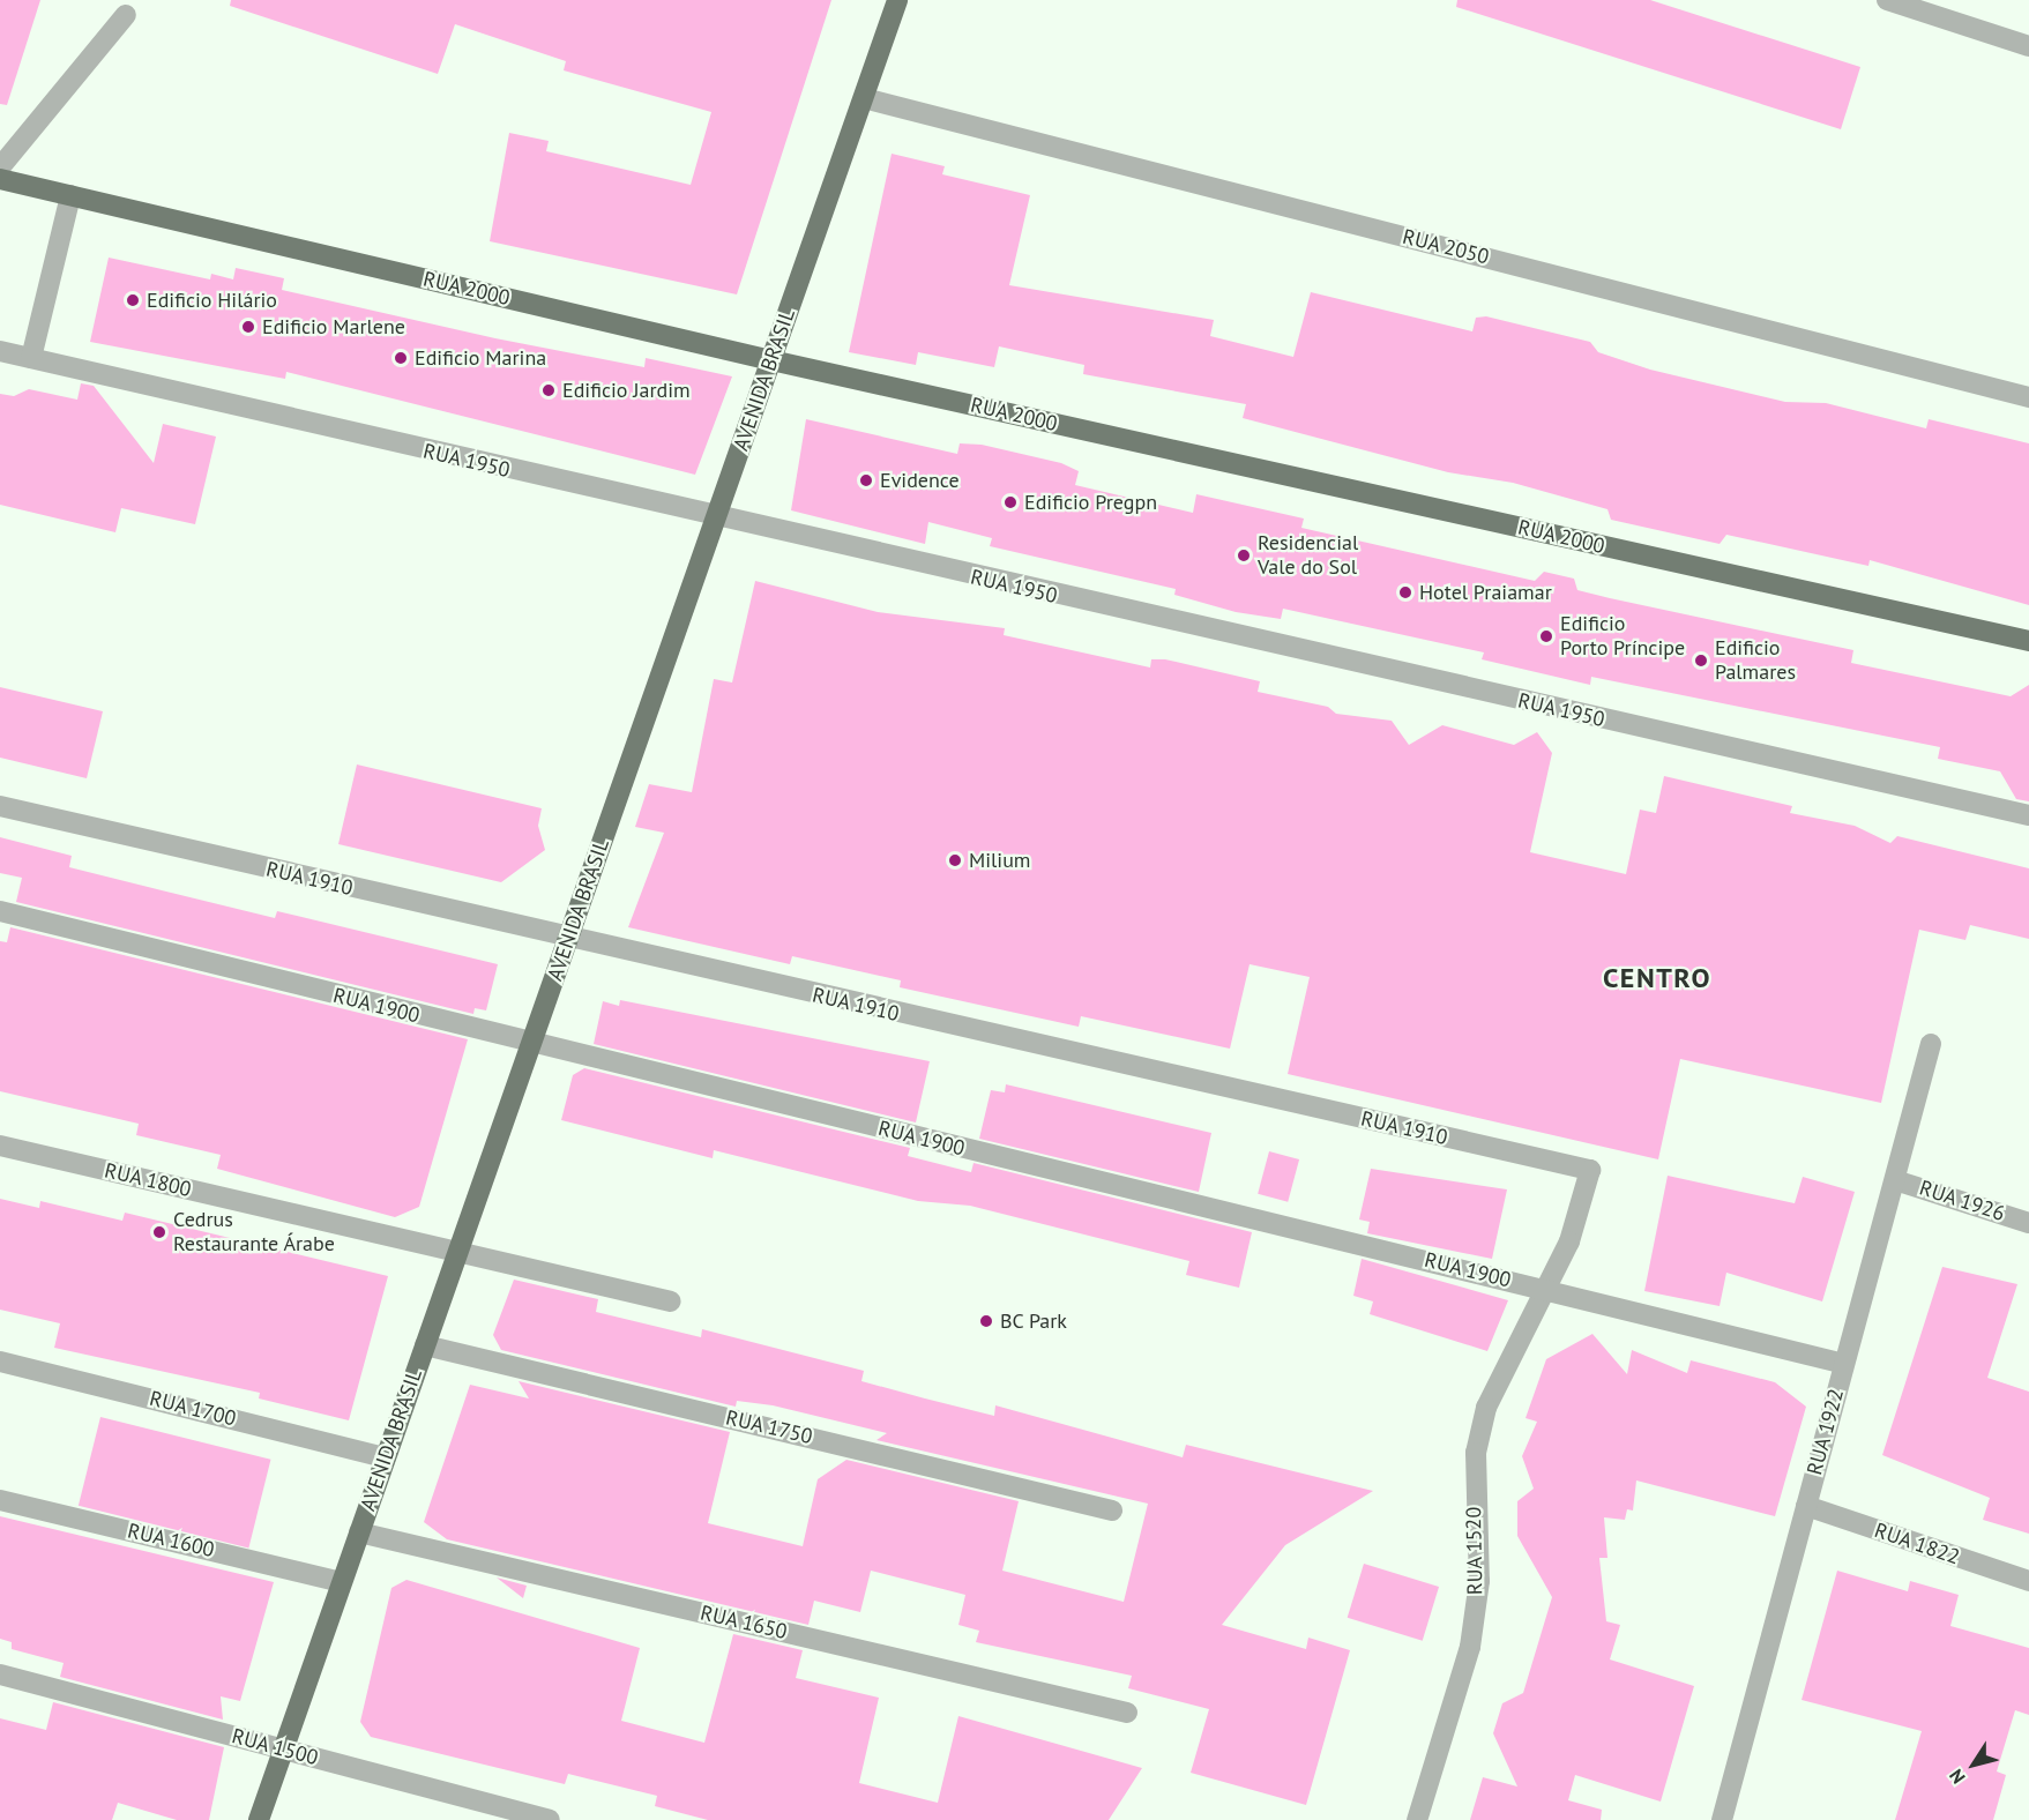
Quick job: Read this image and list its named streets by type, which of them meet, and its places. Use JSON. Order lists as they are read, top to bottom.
{
  "streets": {
    "main road": ["RUA 2000", "AVENIDA BRASIL"],
    "street": [
      "RUA 2050",
      "RUA 1950",
      "RUA 1910",
      "RUA 1900",
      "RUA 1800",
      "RUA 1926",
      "RUA 1700",
      "RUA 1750",
      "RUA 1922",
      "RUA 1600",
      "RUA 1822",
      "RUA 1520",
      "RUA 1650",
      "RUA 1500"
    ]
  },
  "crossings": [
    ["RUA 2050", "AVENIDA BRASIL"],
    ["RUA 2000", "AVENIDA BRASIL"],
    ["AVENIDA BRASIL", "RUA 1950"],
    ["AVENIDA BRASIL", "RUA 1910"],
    ["AVENIDA BRASIL", "RUA 1900"],
    ["AVENIDA BRASIL", "RUA 1800"],
    ["AVENIDA BRASIL", "RUA 1700"],
    ["AVENIDA BRASIL", "RUA 1750"],
    ["AVENIDA BRASIL", "RUA 1600"],
    ["AVENIDA BRASIL", "RUA 1650"],
    ["AVENIDA BRASIL", "RUA 1500"],
    ["RUA 1910", "RUA 1900"],
    ["RUA 1910", "RUA 1520"],
    ["RUA 1900", "RUA 1922"],
    ["RUA 1900", "RUA 1520"],
    ["RUA 1926", "RUA 1922"],
    ["RUA 1922", "RUA 1822"]
  ],
  "districts": ["CENTRO"],
  "places": [
    "Edificio Hilário",
    "Edificio Marlene",
    "Edificio Marina",
    "Edificio Jardim",
    "Evidence",
    "Edificio Pregpn",
    "Residencial Vale do Sol",
    "Hotel Praiamar",
    "Edificio Porto Príncipe",
    "Edificio Palmares",
    "Milium",
    "Cedrus Restaurante Árabe",
    "BC Park"
  ],
  "north": "bottom left"
}
